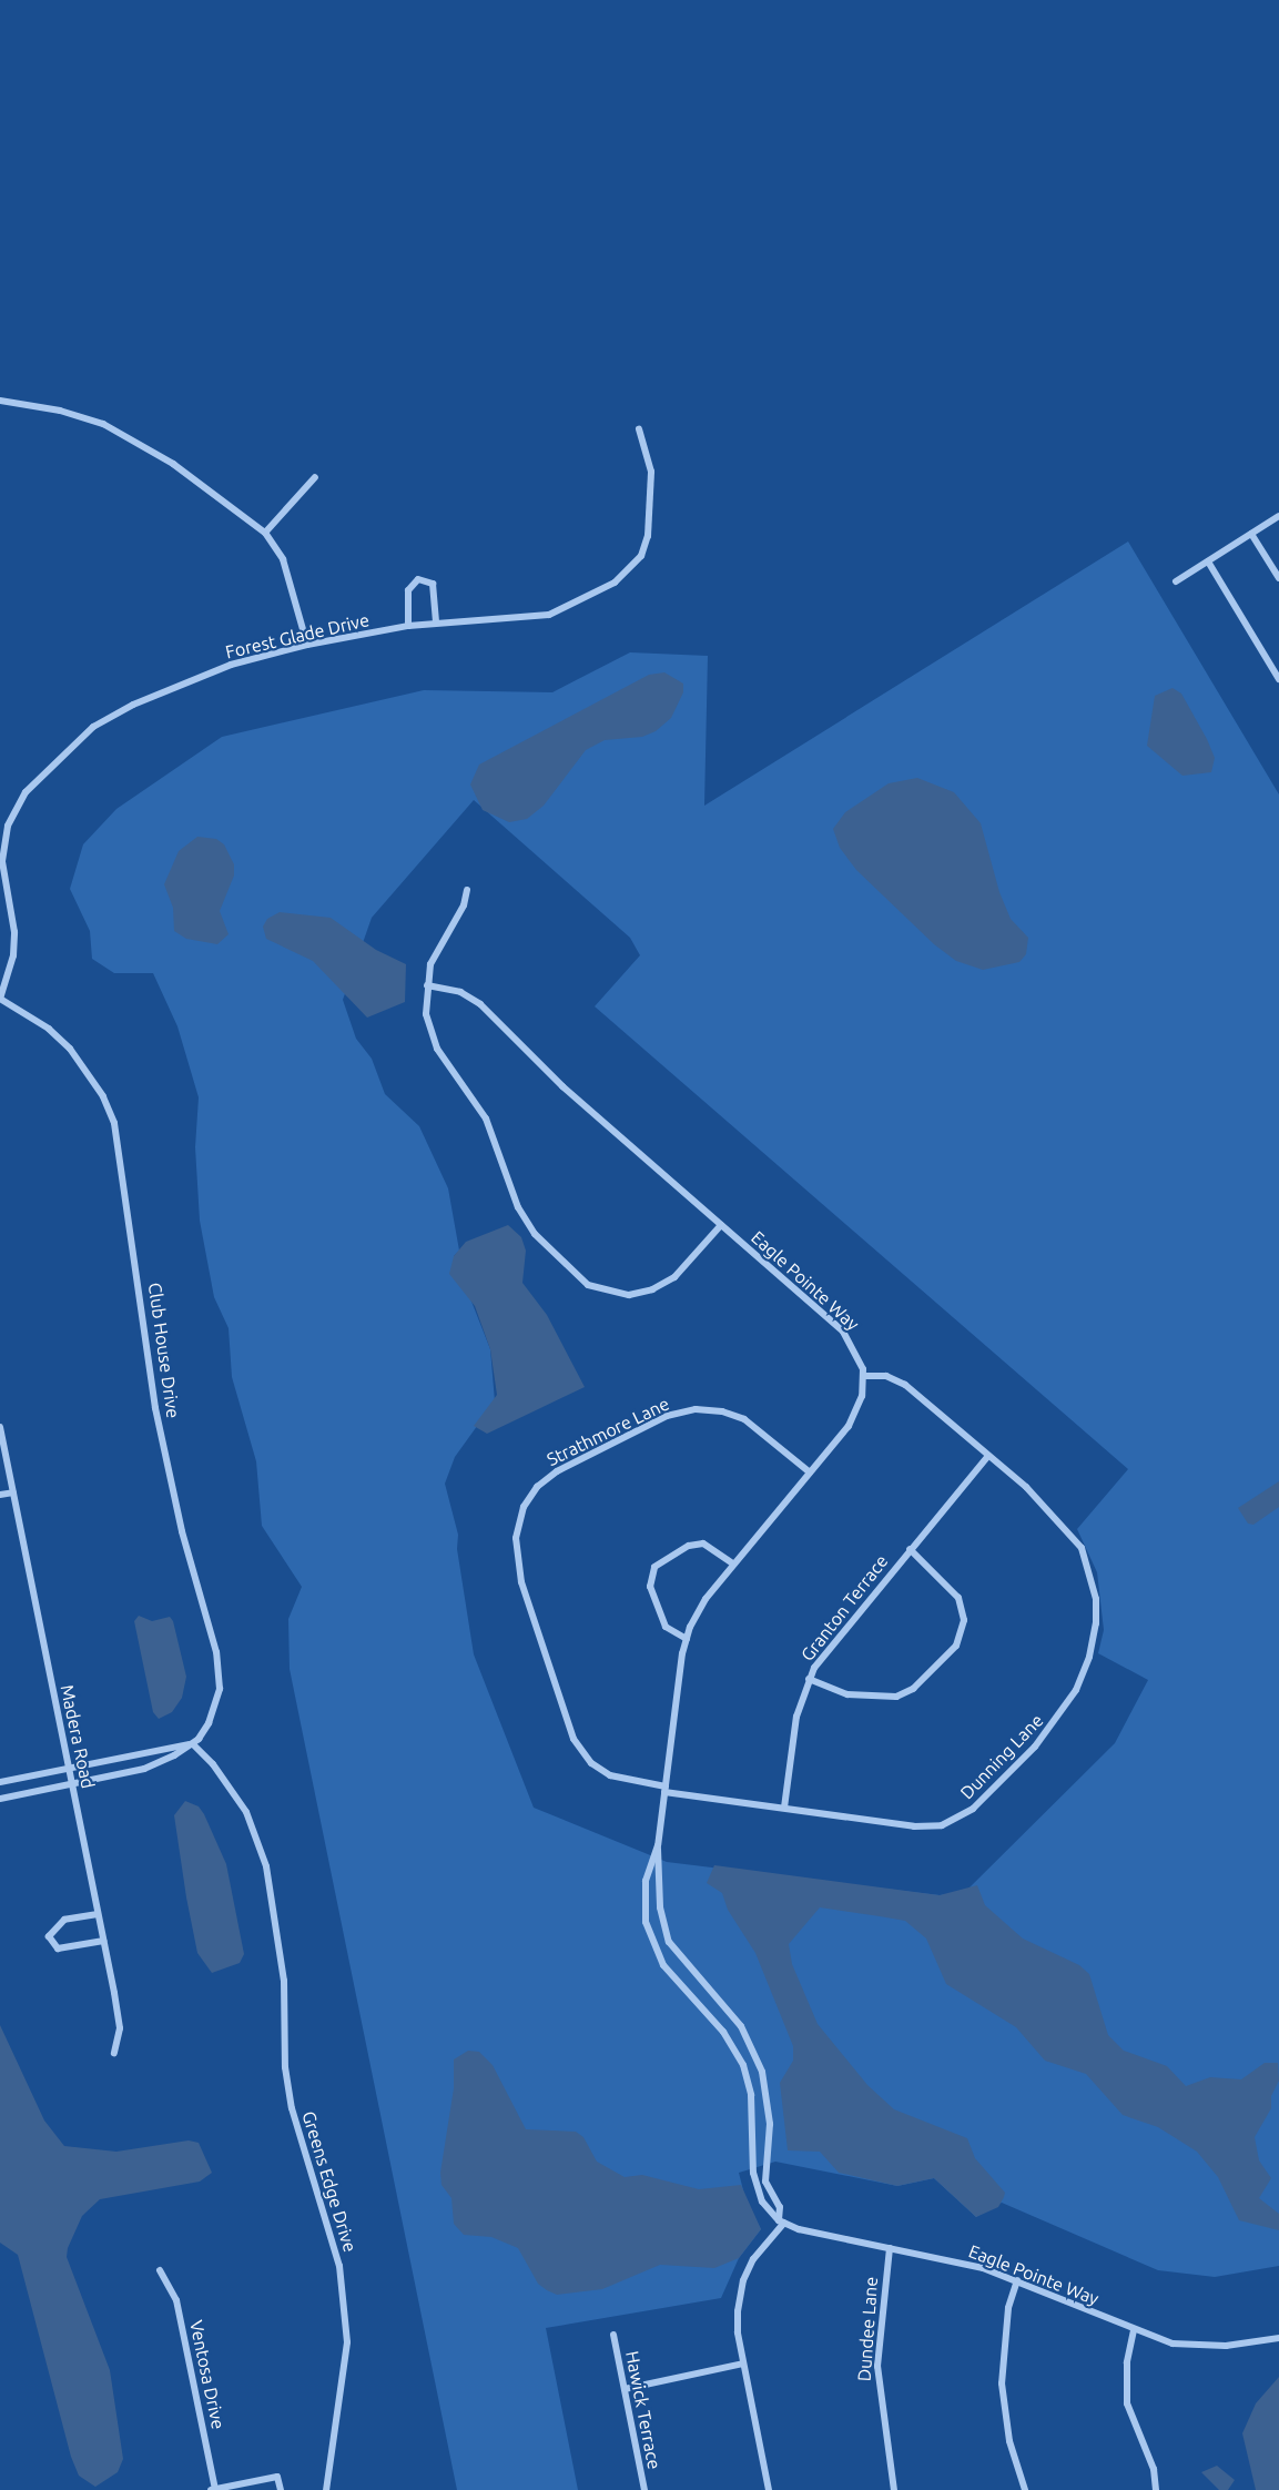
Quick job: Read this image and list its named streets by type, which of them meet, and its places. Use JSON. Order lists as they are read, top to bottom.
{
  "streets": {
    "street": [
      "Forest Glade Drive",
      "Eagle Pointe Way",
      "Club House Drive",
      "Strathmore Lane",
      "Granton Terrace",
      "Madera Road",
      "Dunning Lane",
      "Greens Edge Drive",
      "Dundee Lane",
      "Ventosa Drive",
      "Hawick Terrace"
    ]
  },
  "crossings": [
    ["Forest Glade Drive", "Club House Drive"],
    ["Eagle Pointe Way", "Dunning Lane"],
    ["Eagle Pointe Way", "Dundee Lane"],
    ["Club House Drive", "Greens Edge Drive"],
    ["Strathmore Lane", "Dunning Lane"],
    ["Granton Terrace", "Dunning Lane"]
  ]
}
